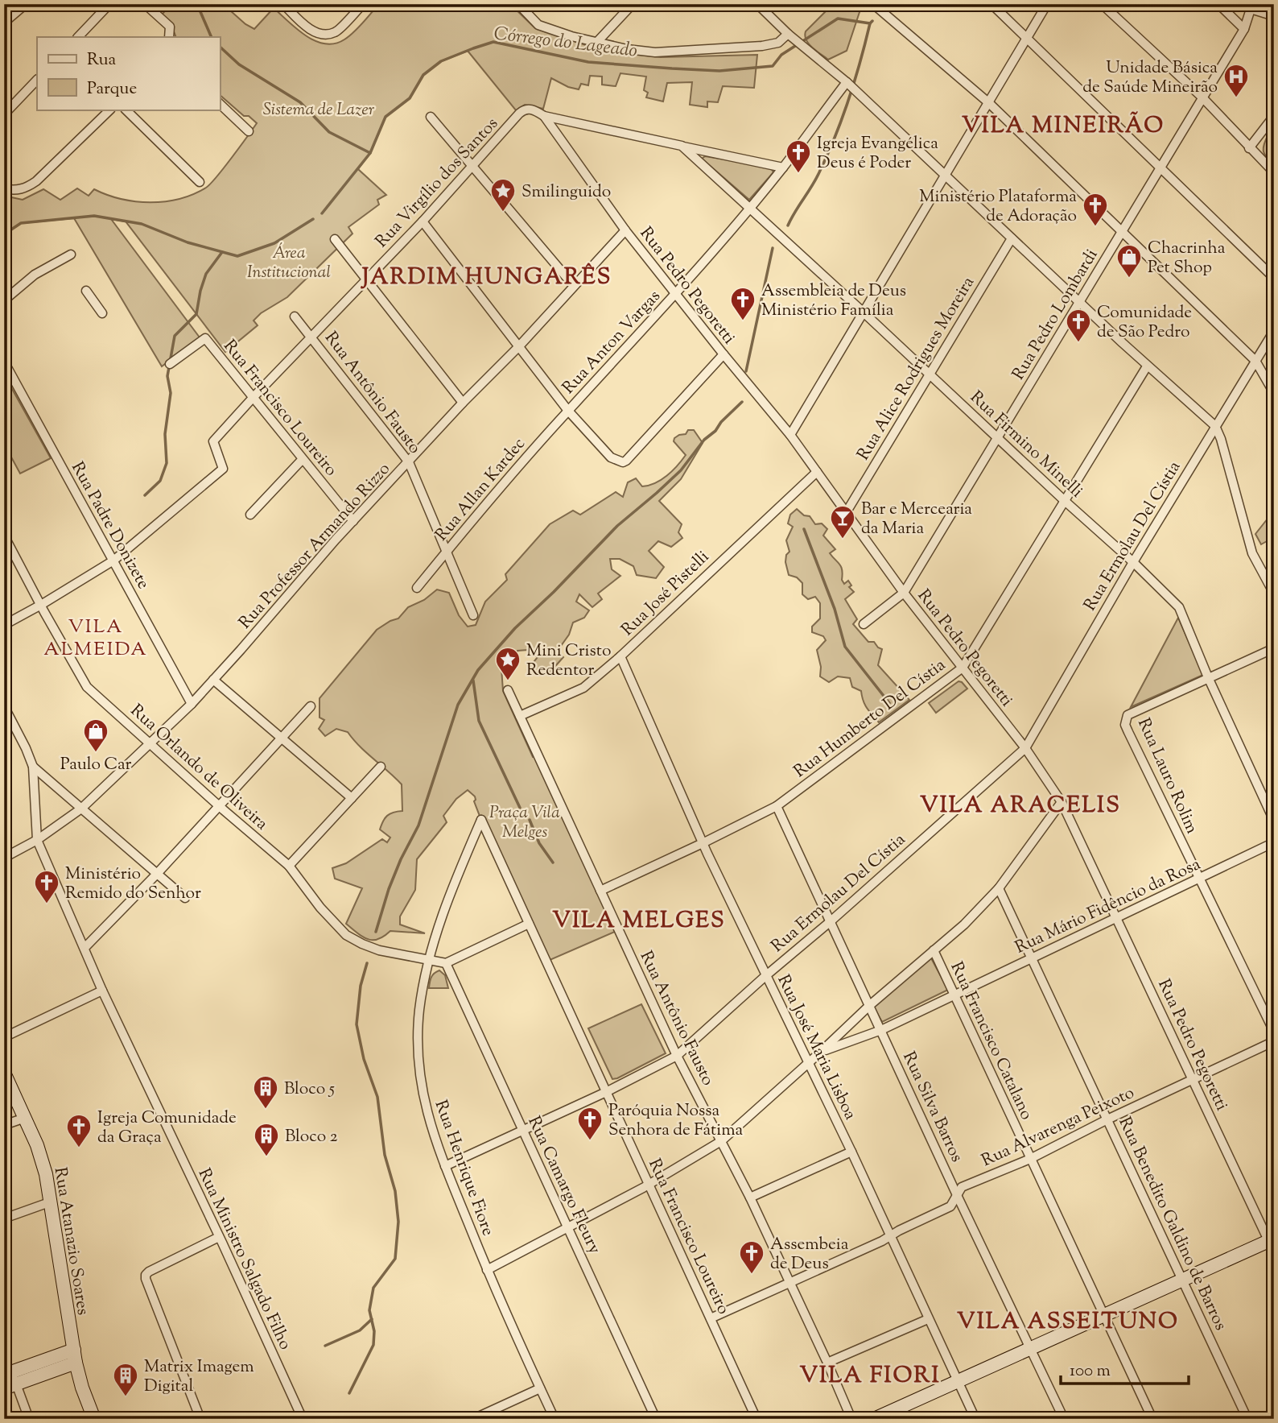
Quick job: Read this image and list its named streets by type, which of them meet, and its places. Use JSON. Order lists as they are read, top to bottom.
{
  "streets": {
    "street": [
      "Rua Virgílio dos Santos",
      "Rua Pedro Pegoretti",
      "Rua Pedro Lombardi",
      "Rua Anton Vargas",
      "Rua Alice Rodrigues Moreira",
      "Rua Antônio Fausto",
      "Rua Francisco Loureiro",
      "Rua Firmino Minelli",
      "Rua Allan Kardec",
      "Rua Padre Donizete",
      "Rua Ermolau Del Cístia",
      "Rua Professor Armando Rizzo",
      "Rua José Pistelli",
      "Rua Humberto Del Cístia",
      "Rua Orlando de Oliveira",
      "Rua Lauro Rolim",
      "Rua Mário Fidêncio da Rosa",
      "Rua Francisco Catalano",
      "Rua José Maria Lisboa",
      "Rua Silva Barros",
      "Rua Alvarenga Peixoto",
      "Rua Henrique Fiore",
      "Rua Camargo Fleury",
      "Rua Benedito Galdino de Barros",
      "Rua Atanazio Soares",
      "Rua Ministro Salgado Filho"
    ]
  },
  "crossings": [
    ["Rua Virgílio dos Santos", "Rua Pedro Pegoretti"],
    ["Rua Virgílio dos Santos", "Rua Antônio Fausto"],
    ["Rua Virgílio dos Santos", "Rua Francisco Loureiro"],
    ["Rua Virgílio dos Santos", "Rua Padre Donizete"],
    ["Rua Pedro Pegoretti", "Rua Pedro Lombardi"],
    ["Rua Pedro Pegoretti", "Rua Anton Vargas"],
    ["Rua Pedro Pegoretti", "Rua Alice Rodrigues Moreira"],
    ["Rua Pedro Pegoretti", "Rua Ermolau Del Cístia"],
    ["Rua Pedro Pegoretti", "Rua Professor Armando Rizzo"],
    ["Rua Pedro Pegoretti", "Rua José Pistelli"],
    ["Rua Pedro Pegoretti", "Rua Humberto Del Cístia"],
    ["Rua Pedro Pegoretti", "Rua Mário Fidêncio da Rosa"],
    ["Rua Pedro Pegoretti", "Rua Alvarenga Peixoto"],
    ["Rua Pedro Lombardi", "Rua Firmino Minelli"],
    ["Rua Anton Vargas", "Rua Firmino Minelli"],
    ["Rua Anton Vargas", "Rua Allan Kardec"],
    ["Rua Alice Rodrigues Moreira", "Rua Firmino Minelli"],
    ["Rua Antônio Fausto", "Rua Allan Kardec"],
    ["Rua Antônio Fausto", "Rua Ermolau Del Cístia"],
    ["Rua Antônio Fausto", "Rua Professor Armando Rizzo"],
    ["Rua Antônio Fausto", "Rua José Pistelli"],
    ["Rua Antônio Fausto", "Rua Humberto Del Cístia"],
    ["Rua Antônio Fausto", "Rua Alvarenga Peixoto"],
    ["Rua Francisco Loureiro", "Rua Ermolau Del Cístia"],
    ["Rua Francisco Loureiro", "Rua Professor Armando Rizzo"],
    ["Rua Francisco Loureiro", "Rua Alvarenga Peixoto"],
    ["Rua Francisco Loureiro", "Rua Henrique Fiore"],
    ["Rua Firmino Minelli", "Rua Ermolau Del Cístia"],
    ["Rua Firmino Minelli", "Rua Humberto Del Cístia"],
    ["Rua Firmino Minelli", "Rua Lauro Rolim"],
    ["Rua Padre Donizete", "Rua Professor Armando Rizzo"],
    ["Rua Ermolau Del Cístia", "Rua José Maria Lisboa"],
    ["Rua Ermolau Del Cístia", "Rua Silva Barros"],
    ["Rua Ermolau Del Cístia", "Rua Henrique Fiore"],
    ["Rua Ermolau Del Cístia", "Rua Camargo Fleury"],
    ["Rua Professor Armando Rizzo", "Rua Orlando de Oliveira"],
    ["Rua Professor Armando Rizzo", "Rua Ministro Salgado Filho"],
    ["Rua José Pistelli", "Rua José Maria Lisboa"],
    ["Rua Humberto Del Cístia", "Rua José Maria Lisboa"],
    ["Rua Humberto Del Cístia", "Rua Silva Barros"],
    ["Rua Orlando de Oliveira", "Rua Henrique Fiore"],
    ["Rua Lauro Rolim", "Rua Mário Fidêncio da Rosa"],
    ["Rua Mário Fidêncio da Rosa", "Rua Francisco Catalano"],
    ["Rua Mário Fidêncio da Rosa", "Rua Silva Barros"],
    ["Rua Mário Fidêncio da Rosa", "Rua Benedito Galdino de Barros"],
    ["Rua Francisco Catalano", "Rua Alvarenga Peixoto"],
    ["Rua José Maria Lisboa", "Rua Alvarenga Peixoto"],
    ["Rua Silva Barros", "Rua Alvarenga Peixoto"],
    ["Rua Alvarenga Peixoto", "Rua Benedito Galdino de Barros"]
  ],
  "districts": [
    "VILA MINEIRÃO",
    "JARDIM HUNGARÊS",
    "VILA ALMEIDA",
    "VILA ARACELIS",
    "VILA MELGES",
    "VILA ASSEITUNO",
    "VILA FIORI"
  ],
  "water": ["Córrego do Lageado"],
  "parks": ["Sistema de Lazer", "Área Institucional", "Praça Vila Melges"],
  "places": {
    "hospital": ["Unidade Básica de Saúde Mineirão"],
    "church": [
      "Igreja Evangélica Deus é Poder",
      "Ministério Plataforma de Adoração",
      "Assembleia de Deus Ministério Família",
      "Comunidade de São Pedro",
      "Ministério Remido do Senhor",
      "Paróquia Nossa Senhora de Fátima",
      "Igreja Comunidade da Graça",
      "Assembeia de Deus"
    ],
    "place": ["Smilinguido", "Mini Cristo Redentor"],
    "shop": ["Chacrinha Pet Shop", "Paulo Car"],
    "bar": ["Bar e Mercearia da Maria"],
    "building": ["Bloco 5", "Bloco 2", "Matrix Imagem Digital"]
  },
  "legend": ["Rua", "Parque"],
  "scale_bar": "100 m"
}
